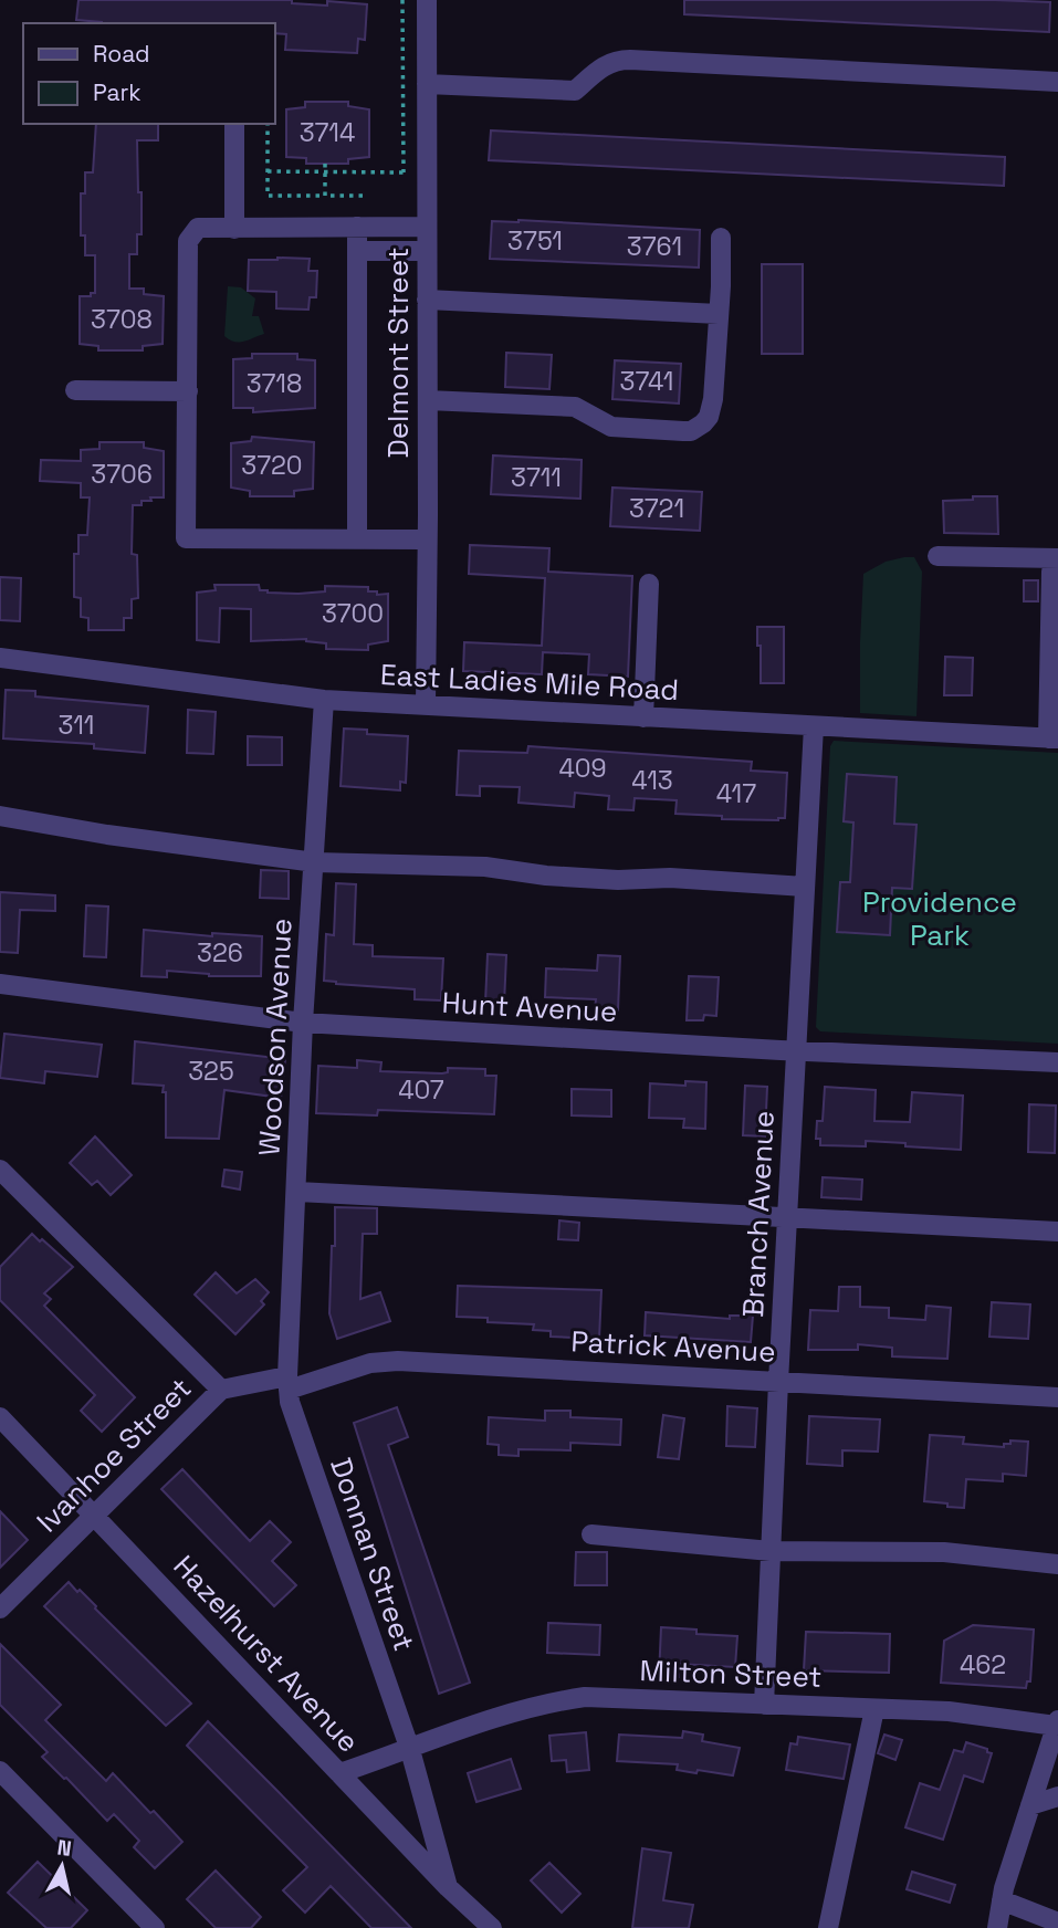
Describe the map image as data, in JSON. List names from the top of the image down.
{
  "streets": {
    "street": [
      "Delmont Street",
      "East Ladies Mile Road",
      "Hunt Avenue",
      "Woodson Avenue",
      "Branch Avenue",
      "Patrick Avenue",
      "Ivanhoe Street",
      "Donnan Street",
      "Hazelhurst Avenue",
      "Milton Street"
    ]
  },
  "crossings": [
    ["Delmont Street", "East Ladies Mile Road"],
    ["East Ladies Mile Road", "Woodson Avenue"],
    ["East Ladies Mile Road", "Branch Avenue"],
    ["Hunt Avenue", "Woodson Avenue"],
    ["Hunt Avenue", "Branch Avenue"],
    ["Woodson Avenue", "Patrick Avenue"],
    ["Woodson Avenue", "Ivanhoe Street"],
    ["Woodson Avenue", "Donnan Street"],
    ["Branch Avenue", "Patrick Avenue"],
    ["Branch Avenue", "Milton Street"],
    ["Patrick Avenue", "Ivanhoe Street"],
    ["Patrick Avenue", "Donnan Street"],
    ["Ivanhoe Street", "Donnan Street"],
    ["Ivanhoe Street", "Hazelhurst Avenue"],
    ["Donnan Street", "Milton Street"],
    ["Hazelhurst Avenue", "Milton Street"]
  ],
  "parks": ["Providence Park"],
  "house_numbers": [
    "3714",
    "3751",
    "3761",
    "3708",
    "3741",
    "3718",
    "3720",
    "3706",
    "3711",
    "3721",
    "3700",
    "311",
    "409",
    "413",
    "417",
    "326",
    "325",
    "407",
    "462"
  ],
  "legend": ["Road", "Park"],
  "north": "top"
}
